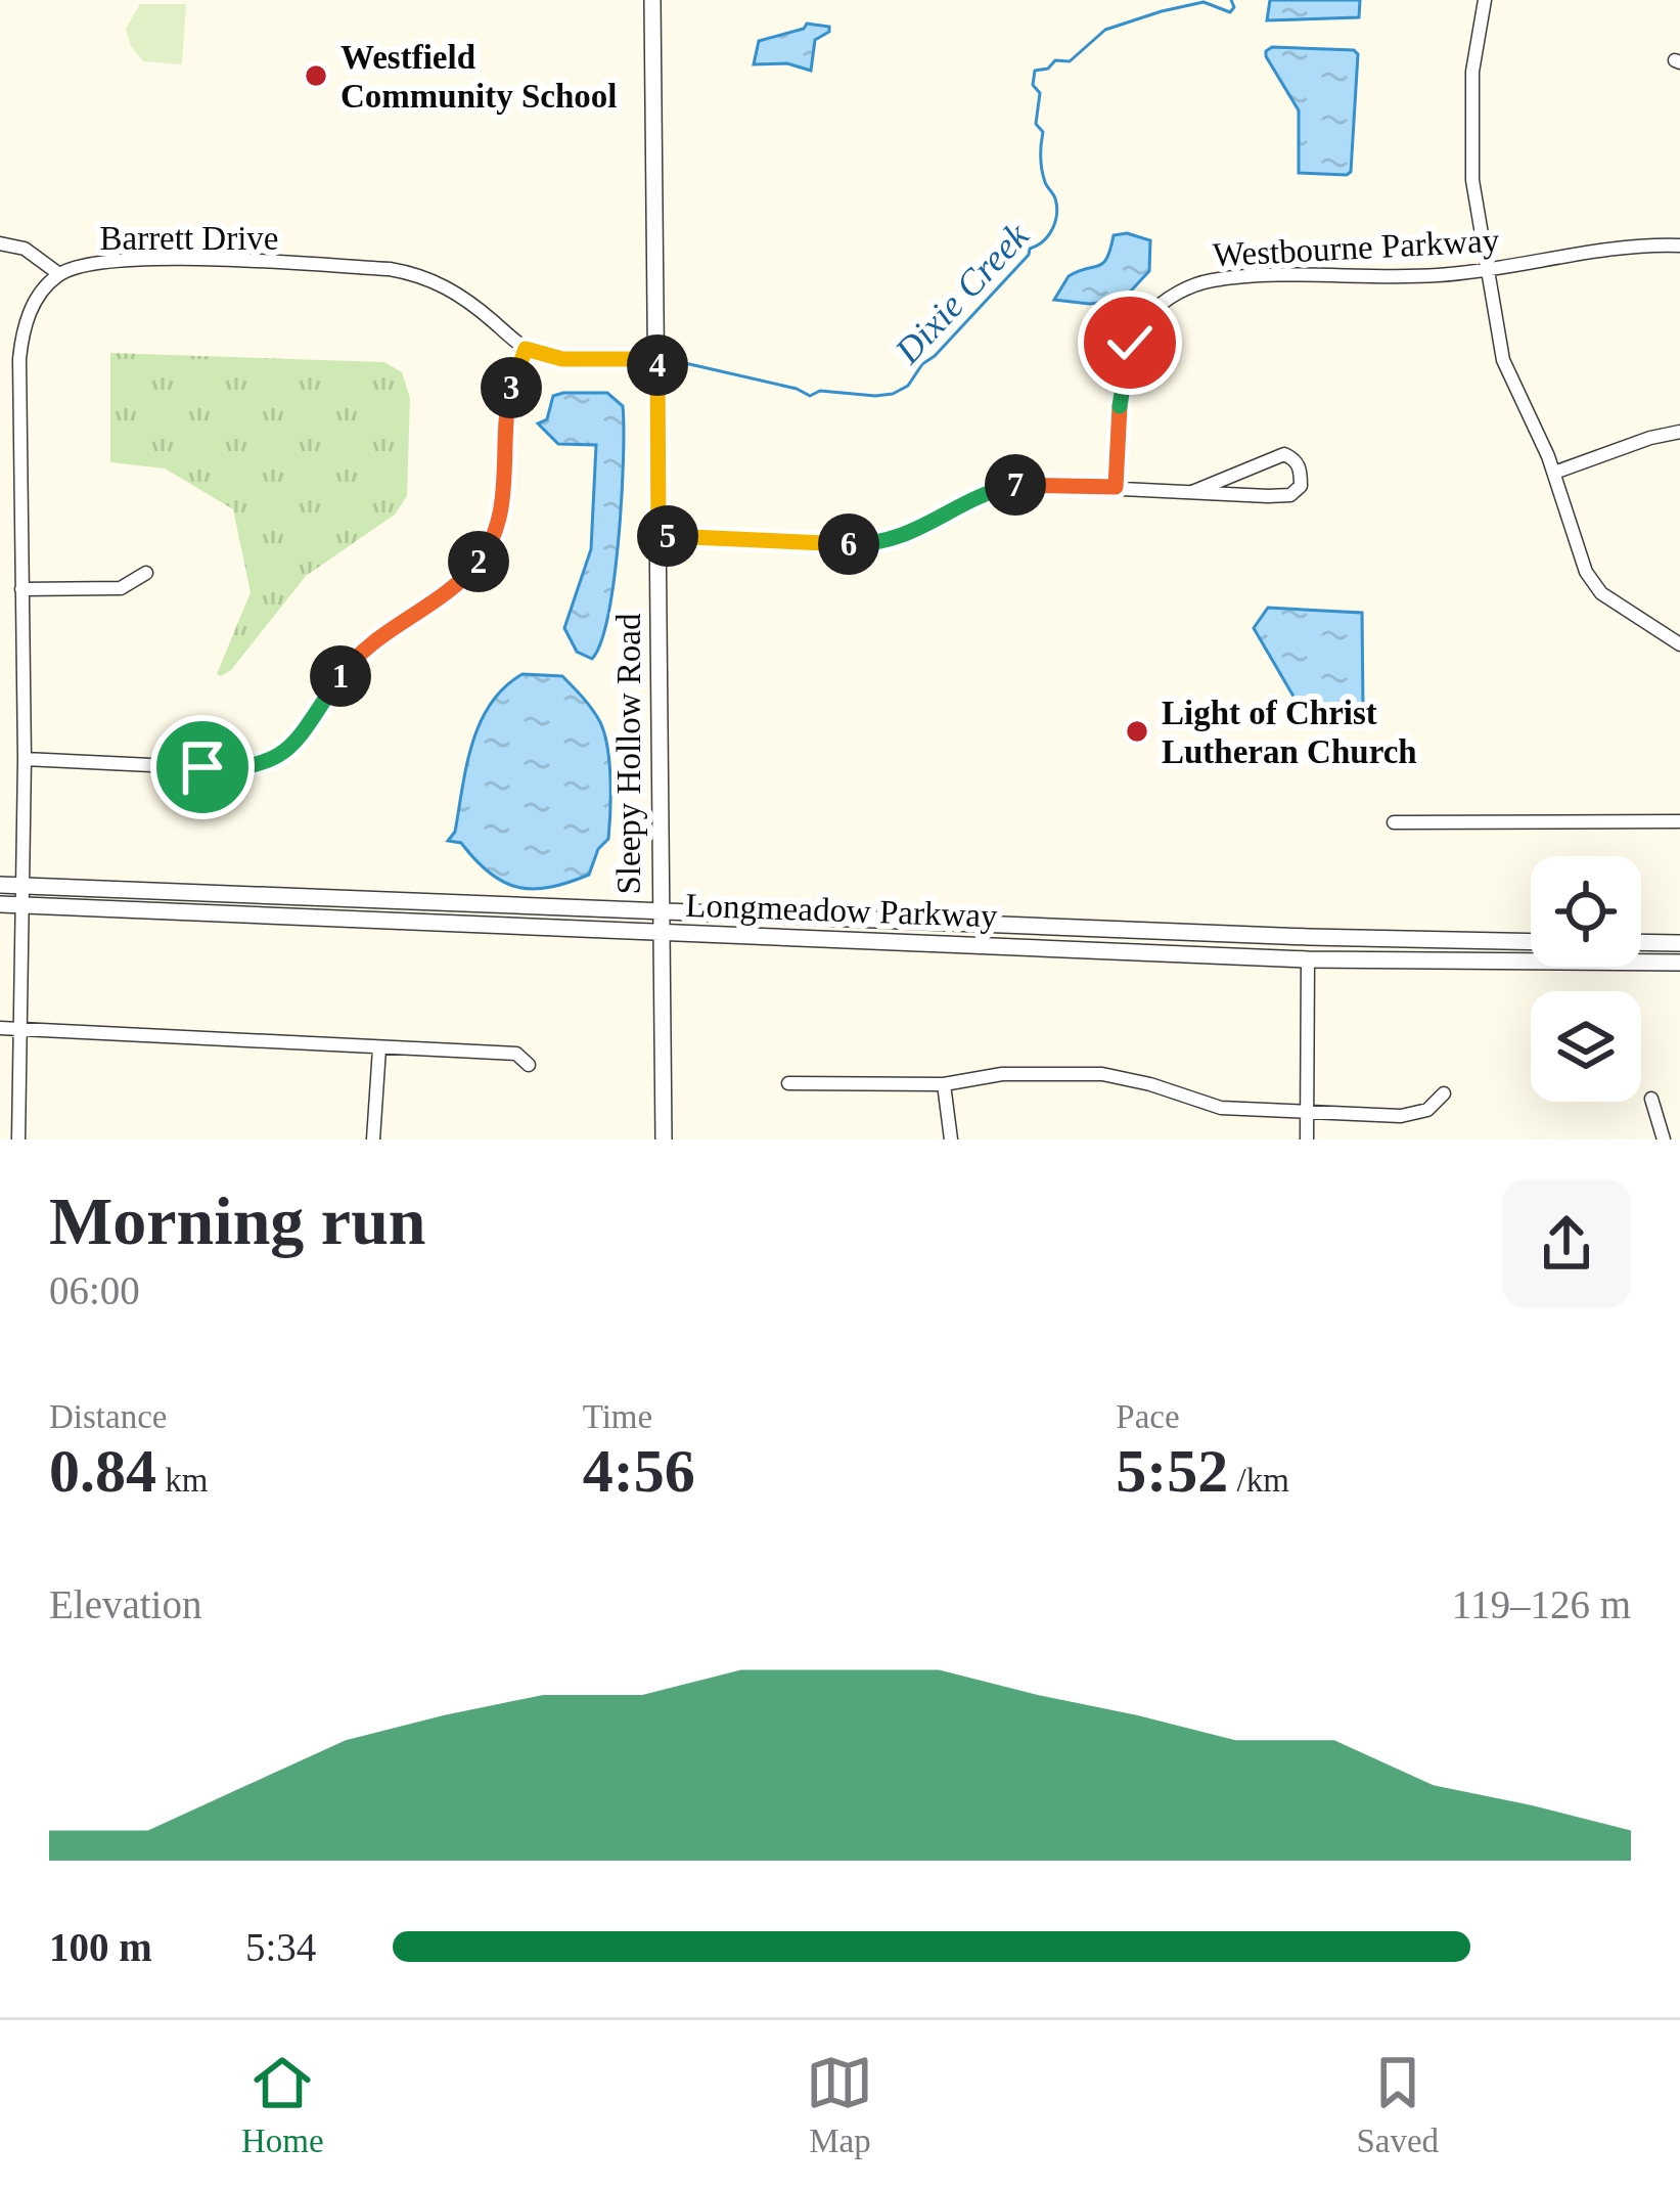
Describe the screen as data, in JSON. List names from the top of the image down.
{
  "streets": {
    "street": [
      "Barrett Drive",
      "Westbourne Parkway",
      "Sleepy Hollow Road",
      "Longmeadow Parkway"
    ]
  },
  "crossings": [
    ["Barrett Drive", "Longmeadow Parkway"],
    ["Sleepy Hollow Road", "Longmeadow Parkway"]
  ],
  "water": ["Dixie Creek"],
  "places": ["Westfield Community School", "Light of Christ Lutheran Church"],
  "page": {
    "pins": [
      "4",
      "3",
      "7",
      "5",
      "6",
      "2",
      "1"
    ],
    "heading": ["Morning run", "06:00"],
    "stats": [
      ["Distance", "0.84 km"],
      ["Time", "4:56"],
      ["Pace", "5:52 /km"]
    ],
    "chart": ["Elevation", "119–126 m"],
    "list": [
      {
        "name": "100 m",
        "note": "5:34"
      }
    ],
    "tabs": ["Home", "Map", "Saved"]
  }
}
